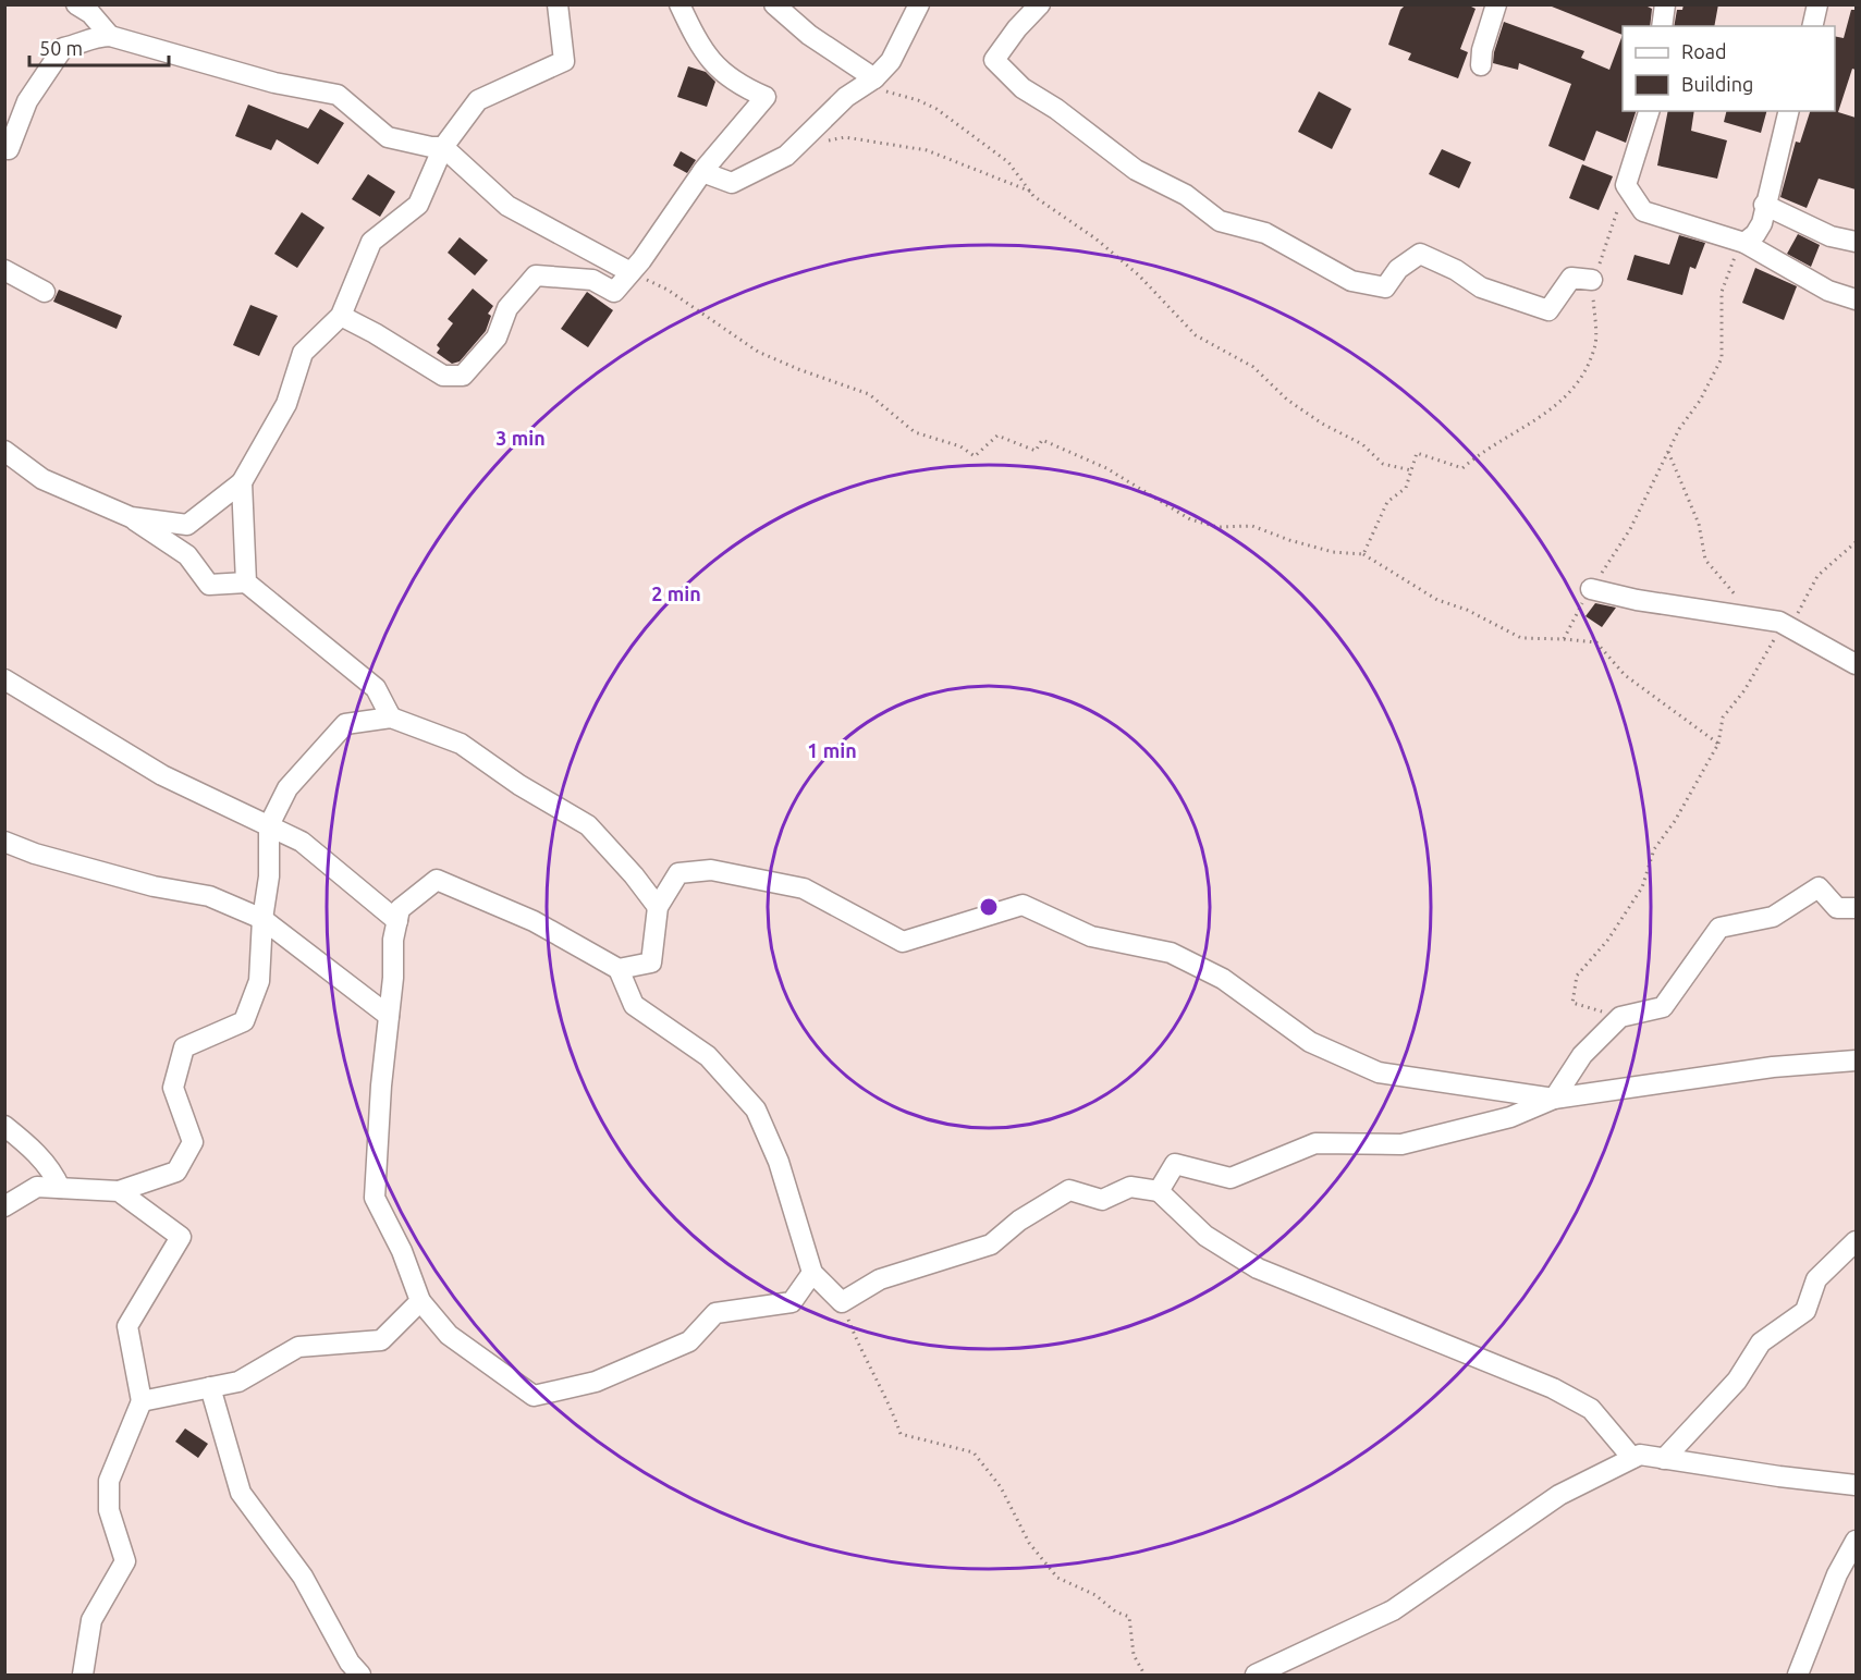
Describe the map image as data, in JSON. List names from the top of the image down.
{
  "legend": ["Road", "Building"],
  "scale_bar": "50 m",
  "rings": ["3 min", "2 min", "1 min"]
}
